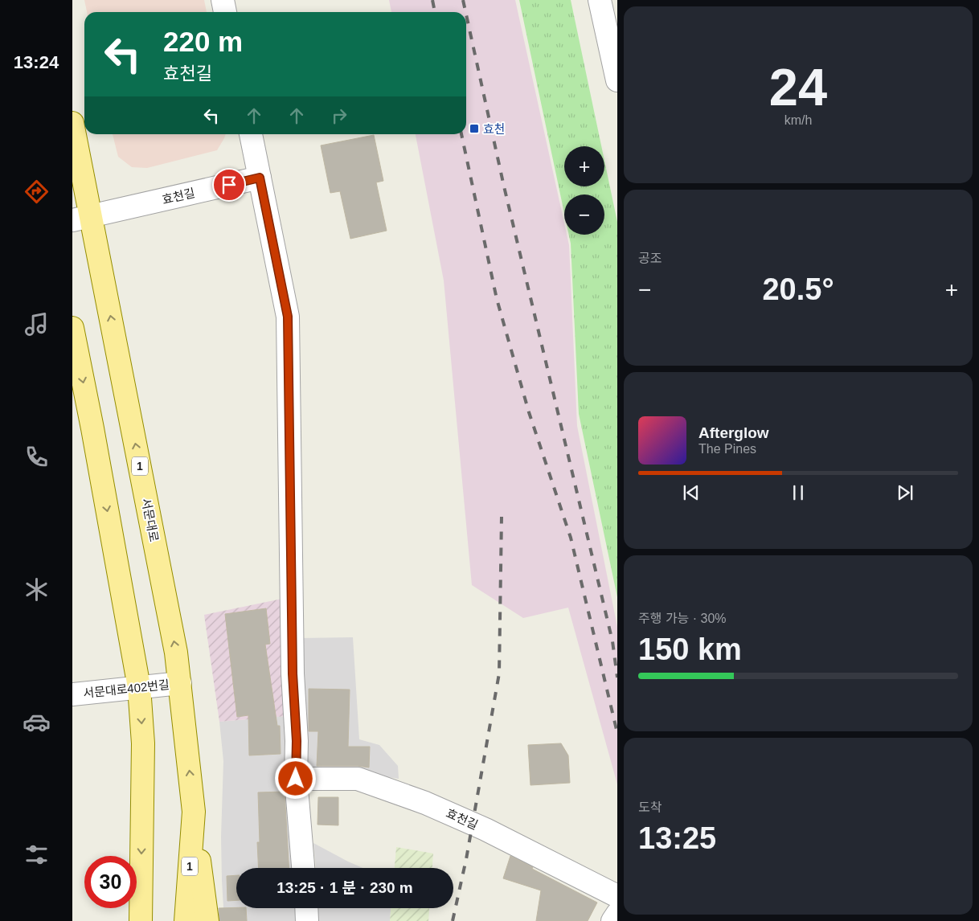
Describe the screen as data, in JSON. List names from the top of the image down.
{
  "streets": {
    "main road": ["1", "서문대로"],
    "street": ["효천길", "서문대로402번길"]
  },
  "crossings": [
    ["효천길", "서문대로"],
    ["서문대로", "서문대로402번길"]
  ],
  "places": {
    "transit": ["효천"]
  },
  "page": {
    "tabs": "13:24",
    "tile": [
      ["24", "km/h"],
      "공조",
      ["주행 가능 · 30%", "150 km"],
      ["도착", "13:25"]
    ],
    "turn": ["220 m", "효천길"],
    "map_buttons": ["+", "−"],
    "heat": ["−", "20.5°", "+"],
    "song": ["Afterglow", "The Pines"],
    "limit": "30",
    "trip": "13:25 · 1 분 · 230 m"
  }
}
